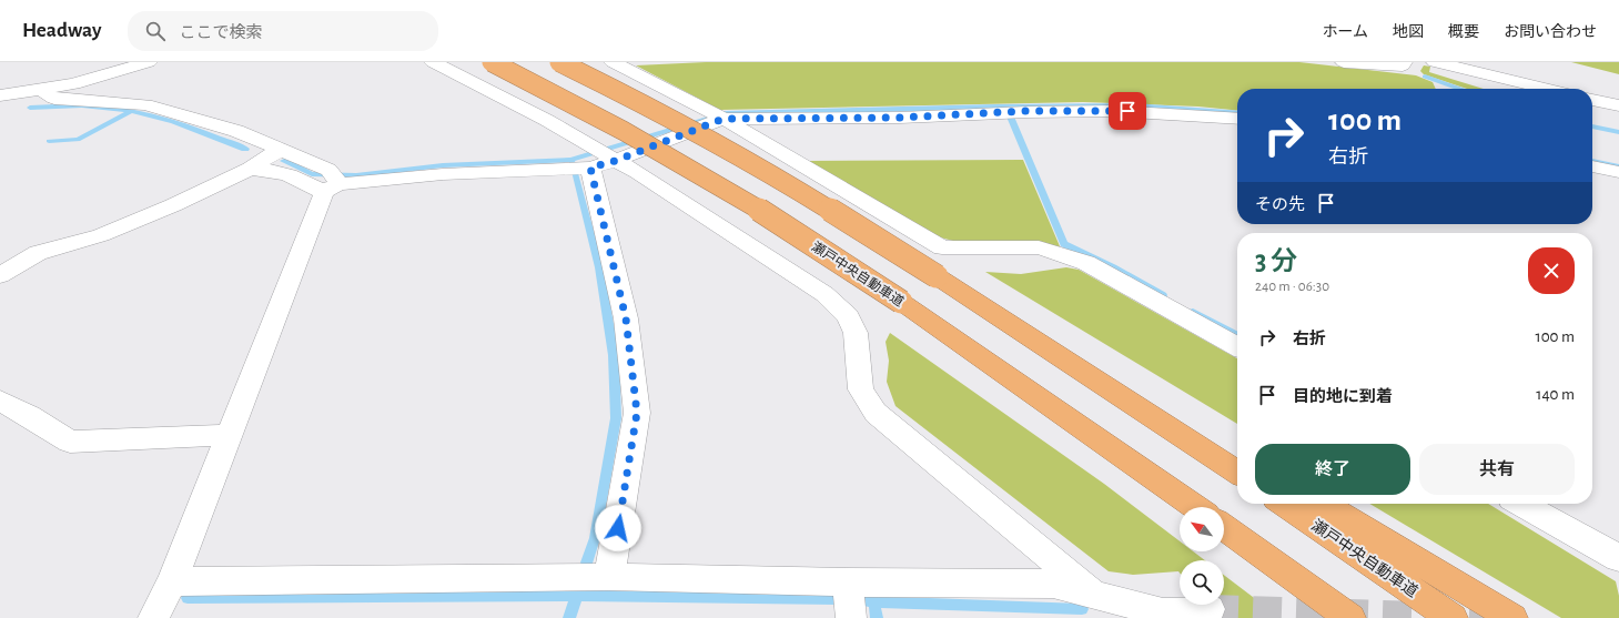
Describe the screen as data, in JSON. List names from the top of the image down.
{
  "streets": {
    "highway": ["瀬戸中央自動車道"]
  },
  "north": "top left",
  "page": {
    "header": "Headway",
    "search": "ここで検索",
    "nav": [
      "ホーム",
      "地図",
      "概要",
      "お問い合わせ"
    ],
    "turn": ["100 m", "右折"],
    "then": "その先",
    "heading": ["3 分", "240 m · 06:30"],
    "list": [
      {
        "name": "右折",
        "value": "100 m"
      },
      {
        "name": "目的地に到着",
        "value": "140 m"
      }
    ],
    "buttons": ["終了", "共有"]
  }
}
